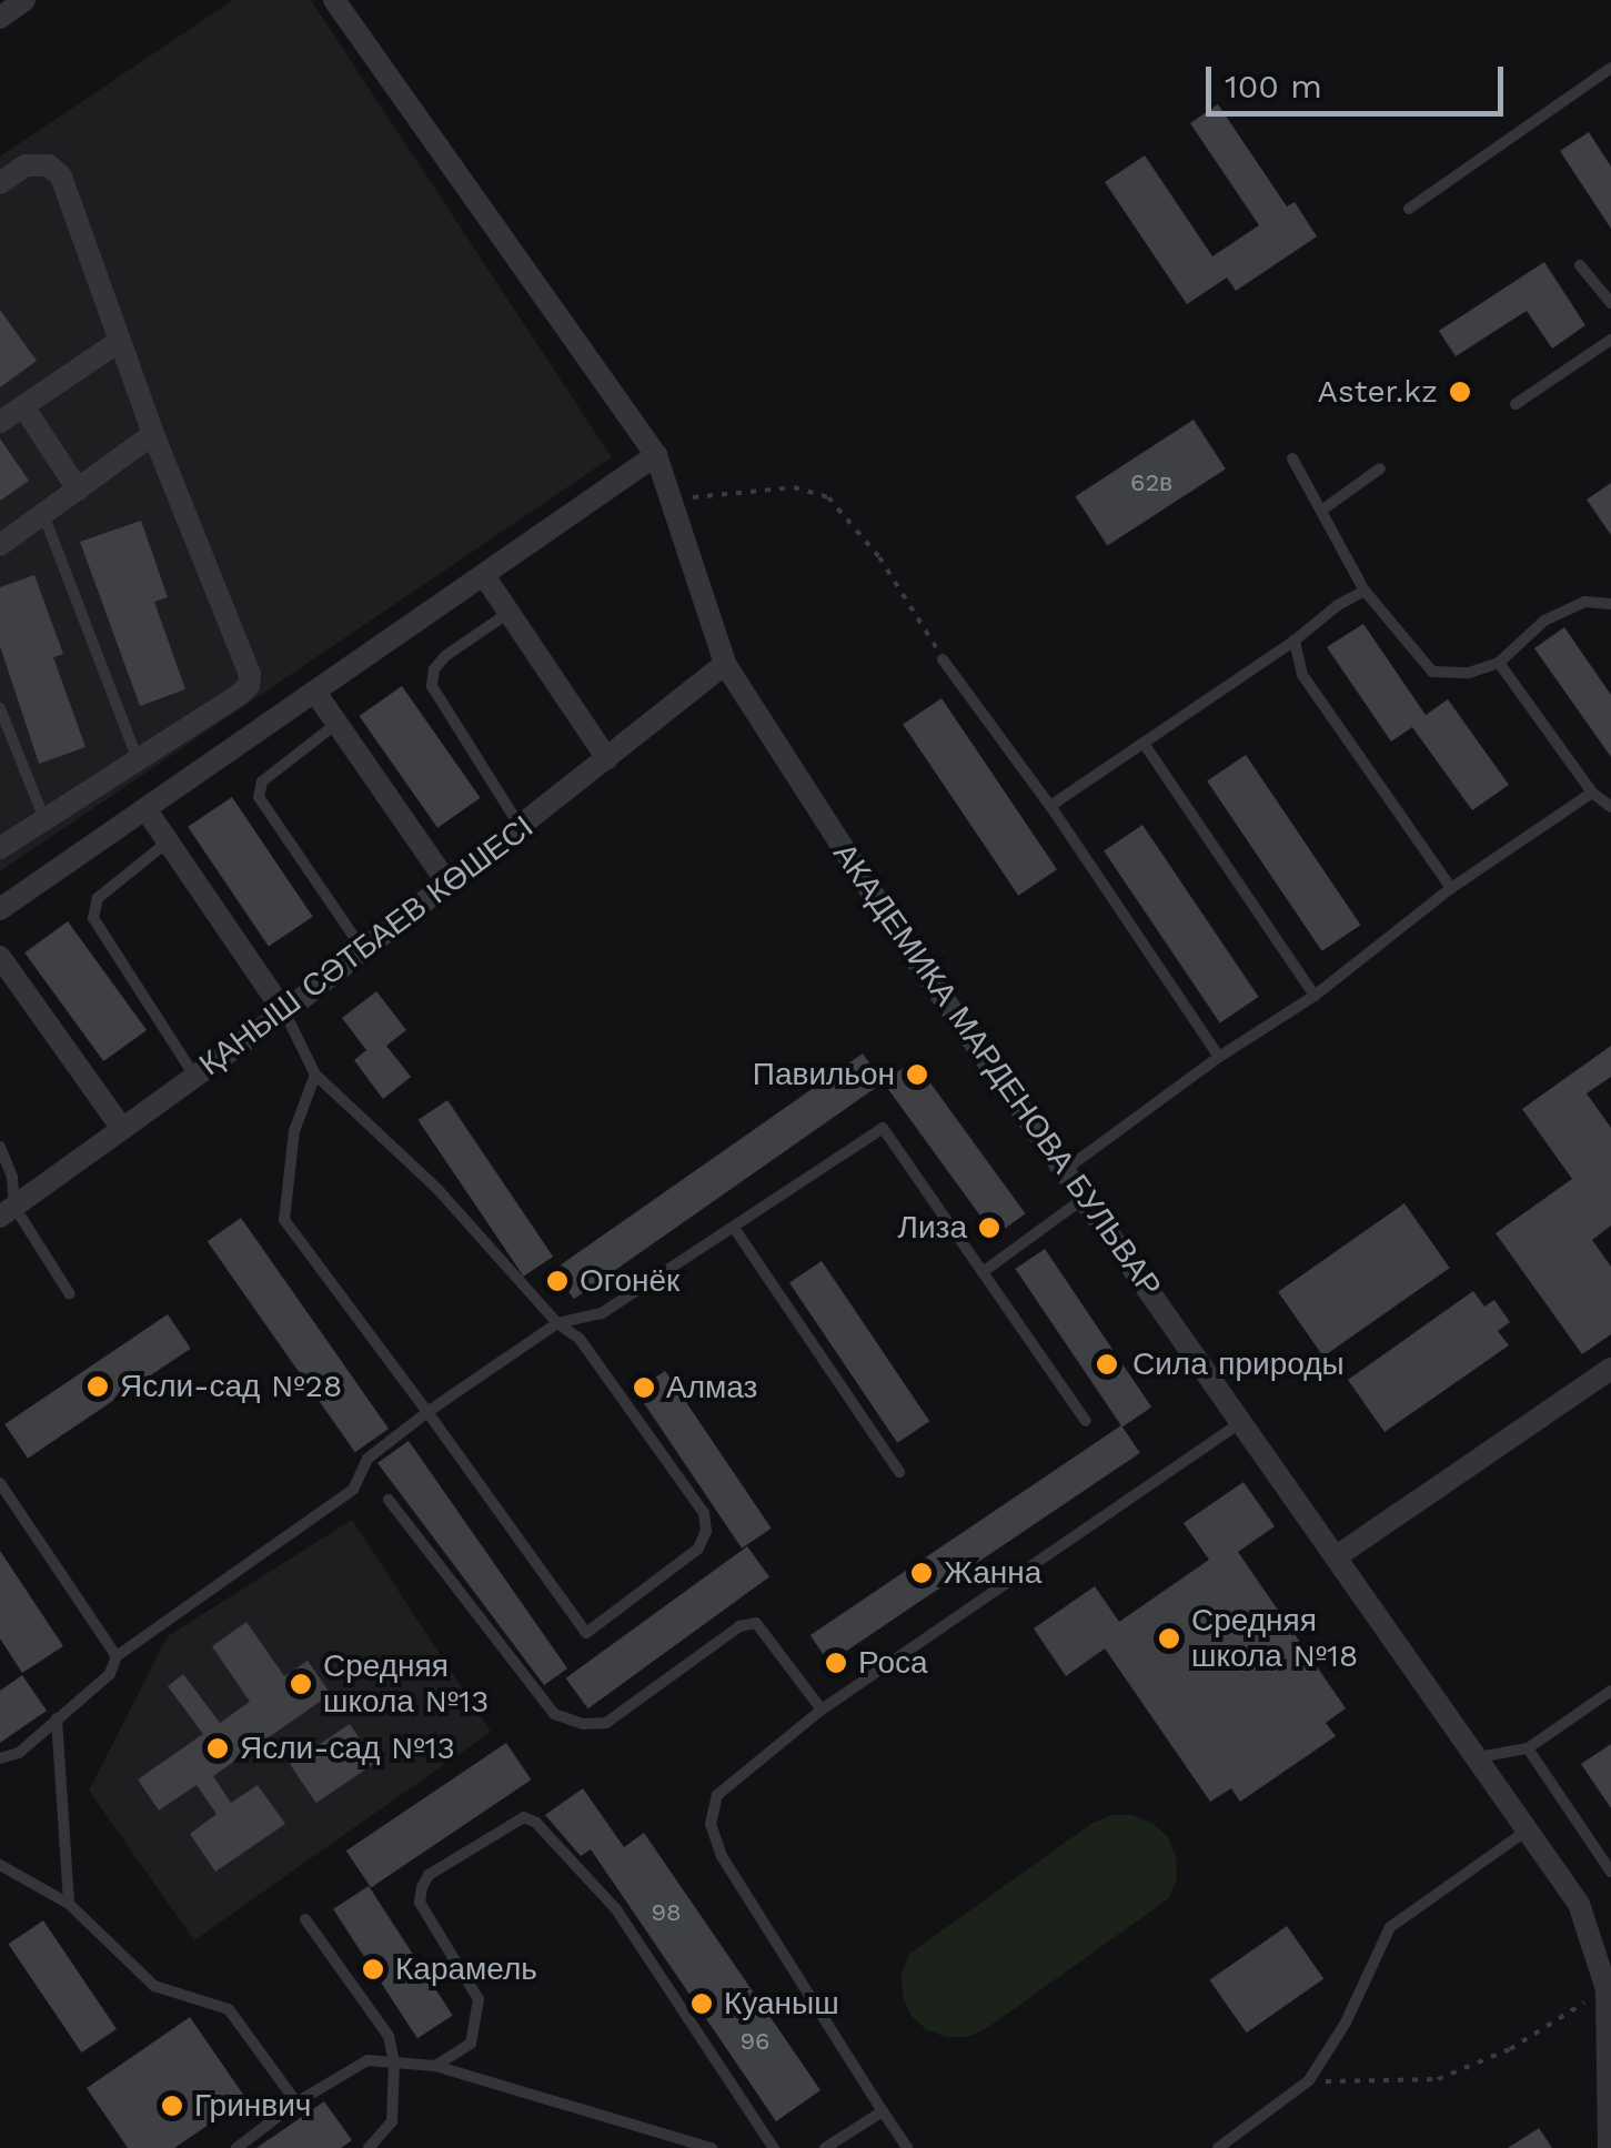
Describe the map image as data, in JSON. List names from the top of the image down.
{
  "streets": {
    "street": ["ҚАНЫШ СӘТБАЕВ КӨШЕСІ", "АКАДЕМИКА МАРДЕНОВА БУЛЬВАР"]
  },
  "crossings": [
    ["ҚАНЫШ СӘТБАЕВ КӨШЕСІ", "АКАДЕМИКА МАРДЕНОВА БУЛЬВАР"]
  ],
  "places": [
    "Aster.kz",
    "Павильон",
    "Лиза",
    "Огонёк",
    "Сила природы",
    "Ясли-сад №28",
    "Алмаз",
    "Жанна",
    "Средняя школа №18",
    "Роса",
    "Средняя школа №13",
    "Ясли-сад №13",
    "Карамель",
    "Куаныш",
    "Гринвич"
  ],
  "house_numbers": ["62в", "98", "96"],
  "scale_bar": "100 m"
}
